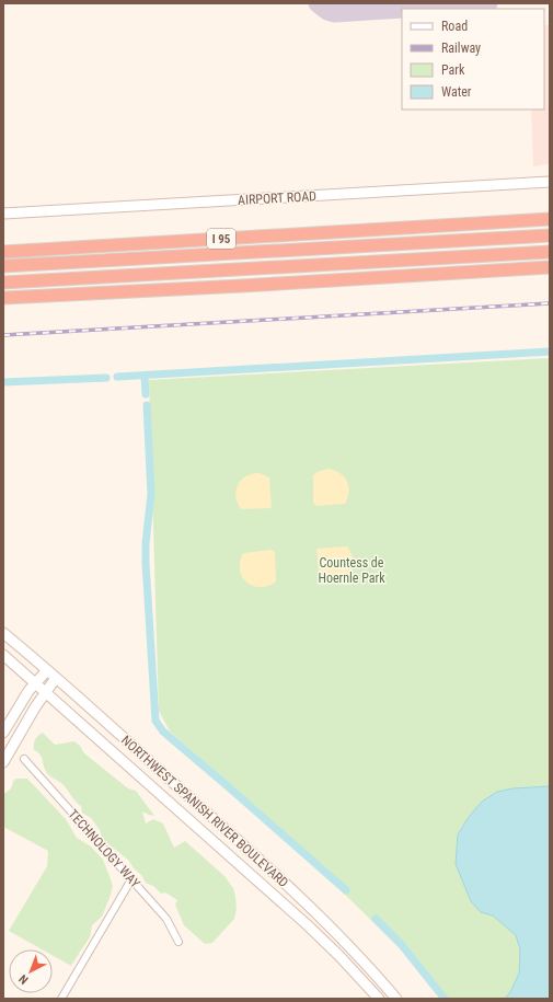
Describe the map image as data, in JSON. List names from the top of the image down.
{
  "streets": {
    "highway": ["I 95"],
    "main road": ["AIRPORT ROAD", "NORTHWEST SPANISH RIVER BOULEVARD"],
    "street": ["TECHNOLOGY WAY"]
  },
  "parks": ["Countess de Hoernle Park"],
  "legend": [
    "Road",
    "Railway",
    "Park",
    "Water"
  ],
  "north": "bottom left"
}
